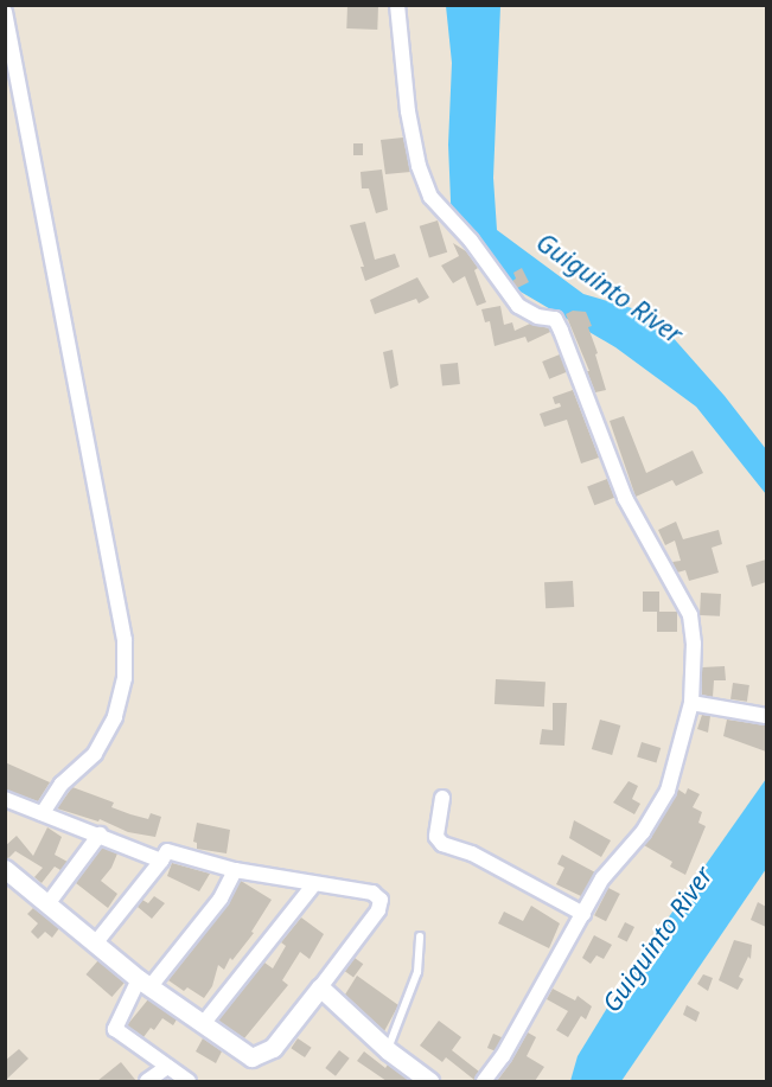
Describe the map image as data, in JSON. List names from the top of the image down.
{
  "water": ["Guiguinto River"]
}
